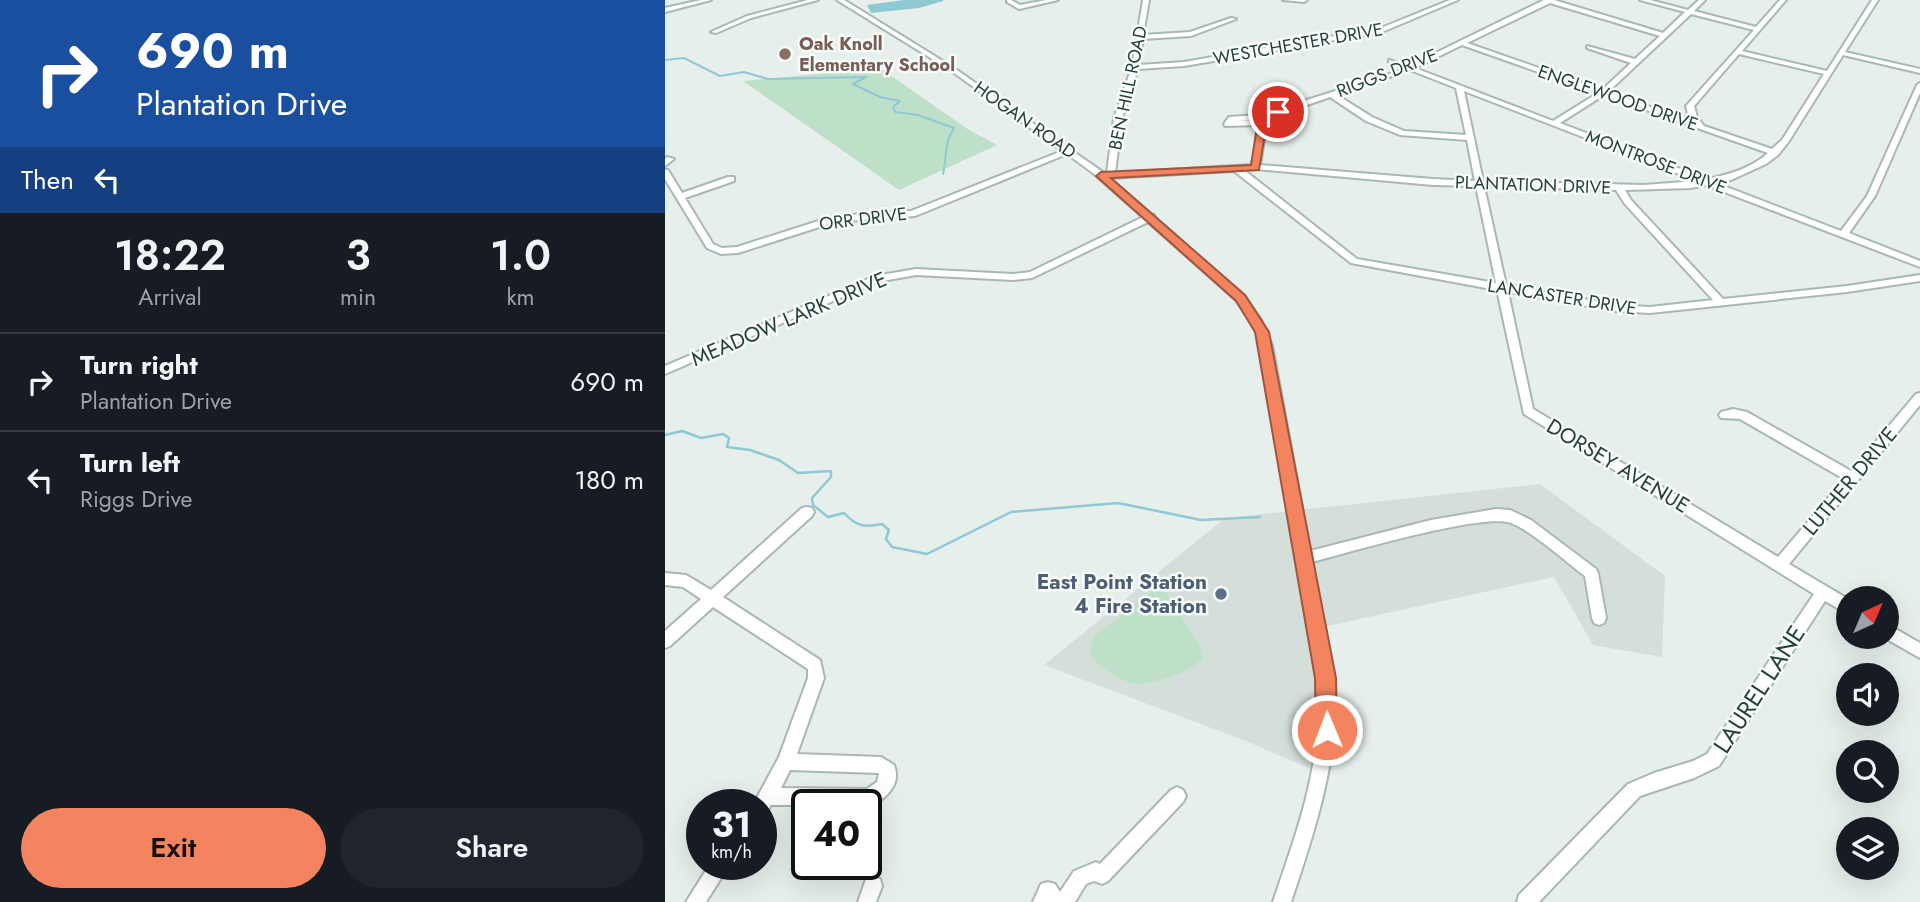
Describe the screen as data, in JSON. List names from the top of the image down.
{
  "streets": {
    "street": [
      "WESTCHESTER DRIVE",
      "RIGGS DRIVE",
      "BEN HILL ROAD",
      "ENGLEWOOD DRIVE",
      "HOGAN ROAD",
      "MONTROSE DRIVE",
      "PLANTATION DRIVE",
      "ORR DRIVE",
      "LANCASTER DRIVE",
      "MEADOW LARK DRIVE",
      "DORSEY AVENUE",
      "LUTHER DRIVE",
      "LAUREL LANE"
    ]
  },
  "crossings": [
    ["WESTCHESTER DRIVE", "BEN HILL ROAD"],
    ["RIGGS DRIVE", "ENGLEWOOD DRIVE"],
    ["RIGGS DRIVE", "MONTROSE DRIVE"],
    ["RIGGS DRIVE", "PLANTATION DRIVE"],
    ["BEN HILL ROAD", "HOGAN ROAD"],
    ["BEN HILL ROAD", "PLANTATION DRIVE"],
    ["BEN HILL ROAD", "MEADOW LARK DRIVE"],
    ["ENGLEWOOD DRIVE", "PLANTATION DRIVE"],
    ["HOGAN ROAD", "PLANTATION DRIVE"],
    ["HOGAN ROAD", "ORR DRIVE"],
    ["MONTROSE DRIVE", "PLANTATION DRIVE"],
    ["MONTROSE DRIVE", "DORSEY AVENUE"],
    ["PLANTATION DRIVE", "LANCASTER DRIVE"],
    ["PLANTATION DRIVE", "DORSEY AVENUE"],
    ["LANCASTER DRIVE", "DORSEY AVENUE"],
    ["DORSEY AVENUE", "LUTHER DRIVE"],
    ["DORSEY AVENUE", "LAUREL LANE"]
  ],
  "places": ["Oak Knoll Elementary School", "East Point Station 4 Fire Station"],
  "north": "top right",
  "page": {
    "turn": ["690 m", "Plantation Drive"],
    "then": "Then",
    "eta": [
      "18:22",
      "Arrival",
      "3",
      "min",
      "1.0",
      "km"
    ],
    "list": [
      {
        "name": "Turn right",
        "note": "Plantation Drive",
        "value": "690 m"
      },
      {
        "name": "Turn left",
        "note": "Riggs Drive",
        "value": "180 m"
      }
    ],
    "speed": "31 km/h",
    "limit": "40",
    "buttons": ["Exit", "Share"]
  }
}
